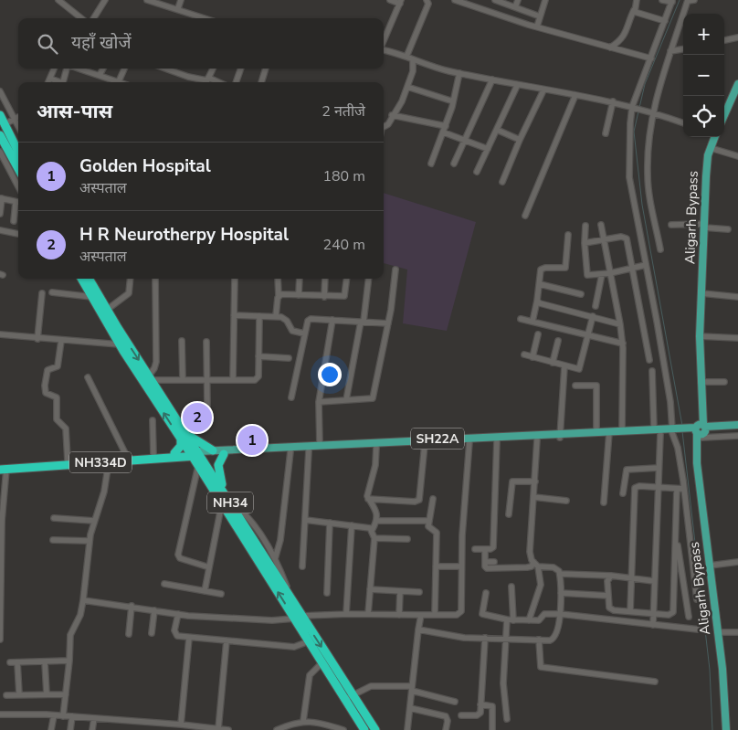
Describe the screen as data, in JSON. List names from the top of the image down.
{
  "streets": {
    "highway": ["NH334D", "NH34"],
    "main road": ["Aligarh Bypass", "SH22A"]
  },
  "crossings": [
    ["Aligarh Bypass", "SH22A"],
    ["SH22A", "NH334D"],
    ["SH22A", "NH34"],
    ["NH334D", "NH34"]
  ],
  "page": {
    "map_buttons": ["+", "−"],
    "search": "यहाँ खोजें",
    "heading": ["आस-पास", "2 नतीजे"],
    "list": [
      {
        "mark": "1",
        "name": "Golden Hospital",
        "note": "अस्पताल",
        "value": "180 m"
      },
      {
        "mark": "2",
        "name": "H R Neurotherpy Hospital",
        "note": "अस्पताल",
        "value": "240 m"
      }
    ],
    "pins": ["2", "1"]
  }
}
